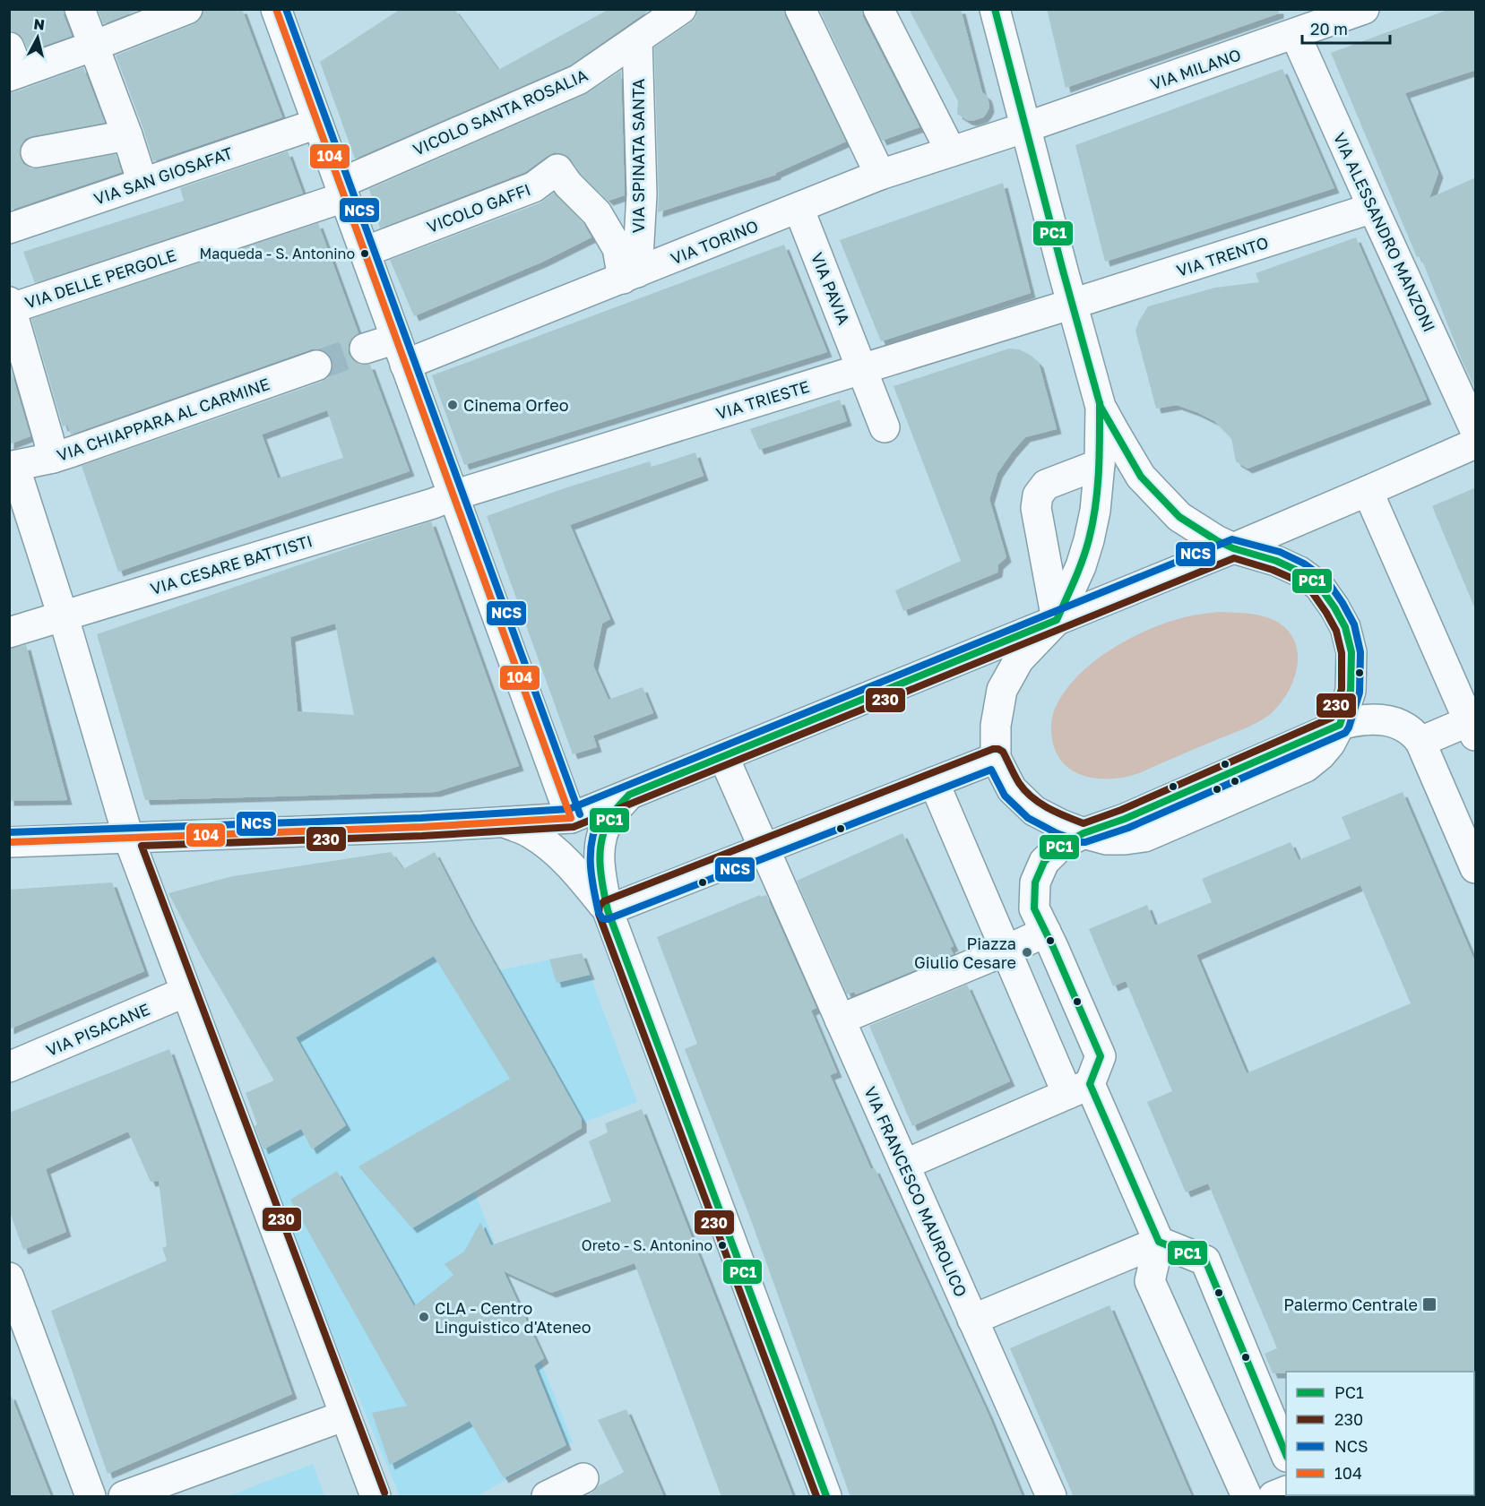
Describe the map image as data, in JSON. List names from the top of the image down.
{
  "streets": {
    "street": [
      "VIA MILANO",
      "VICOLO SANTA ROSALIA",
      "VIA SPINATA SANTA",
      "VIA SAN GIOSAFAT",
      "VICOLO GAFFI",
      "VIA ALESSANDRO MANZONI",
      "VIA TORINO",
      "VIA TRENTO",
      "VIA DELLE PERGOLE",
      "VIA PAVIA",
      "VIA TRIESTE",
      "VIA CHIAPPARA AL CARMINE",
      "VIA CESARE BATTISTI",
      "VIA PISACANE",
      "VIA FRANCESCO MAUROLICO"
    ]
  },
  "crossings": [
    ["VIA MILANO", "VIA ALESSANDRO MANZONI"],
    ["VIA MILANO", "VIA TORINO"],
    ["VICOLO SANTA ROSALIA", "VIA SPINATA SANTA"],
    ["VICOLO SANTA ROSALIA", "VIA DELLE PERGOLE"],
    ["VIA SPINATA SANTA", "VICOLO GAFFI"],
    ["VIA SPINATA SANTA", "VIA TORINO"],
    ["VICOLO GAFFI", "VIA TORINO"],
    ["VIA ALESSANDRO MANZONI", "VIA TRENTO"],
    ["VIA TORINO", "VIA PAVIA"],
    ["VIA TRENTO", "VIA TRIESTE"],
    ["VIA PAVIA", "VIA TRIESTE"],
    ["VIA TRIESTE", "VIA CESARE BATTISTI"]
  ],
  "places": {
    "other": [
      "Maqueda - S. Antonino",
      "Cinema Orfeo",
      "Piazza Giulio Cesare",
      "Oreto - S. Antonino",
      "CLA - Centro Linguistico d'Ateneo"
    ],
    "transit": ["Palermo Centrale"]
  },
  "lines": [
    "transit line PC1",
    "transit line NCS",
    "transit line 104",
    "transit line 230"
  ],
  "legend": [
    "PC1",
    "230",
    "NCS",
    "104"
  ],
  "scale_bar": "20 m",
  "north": "top"
}
